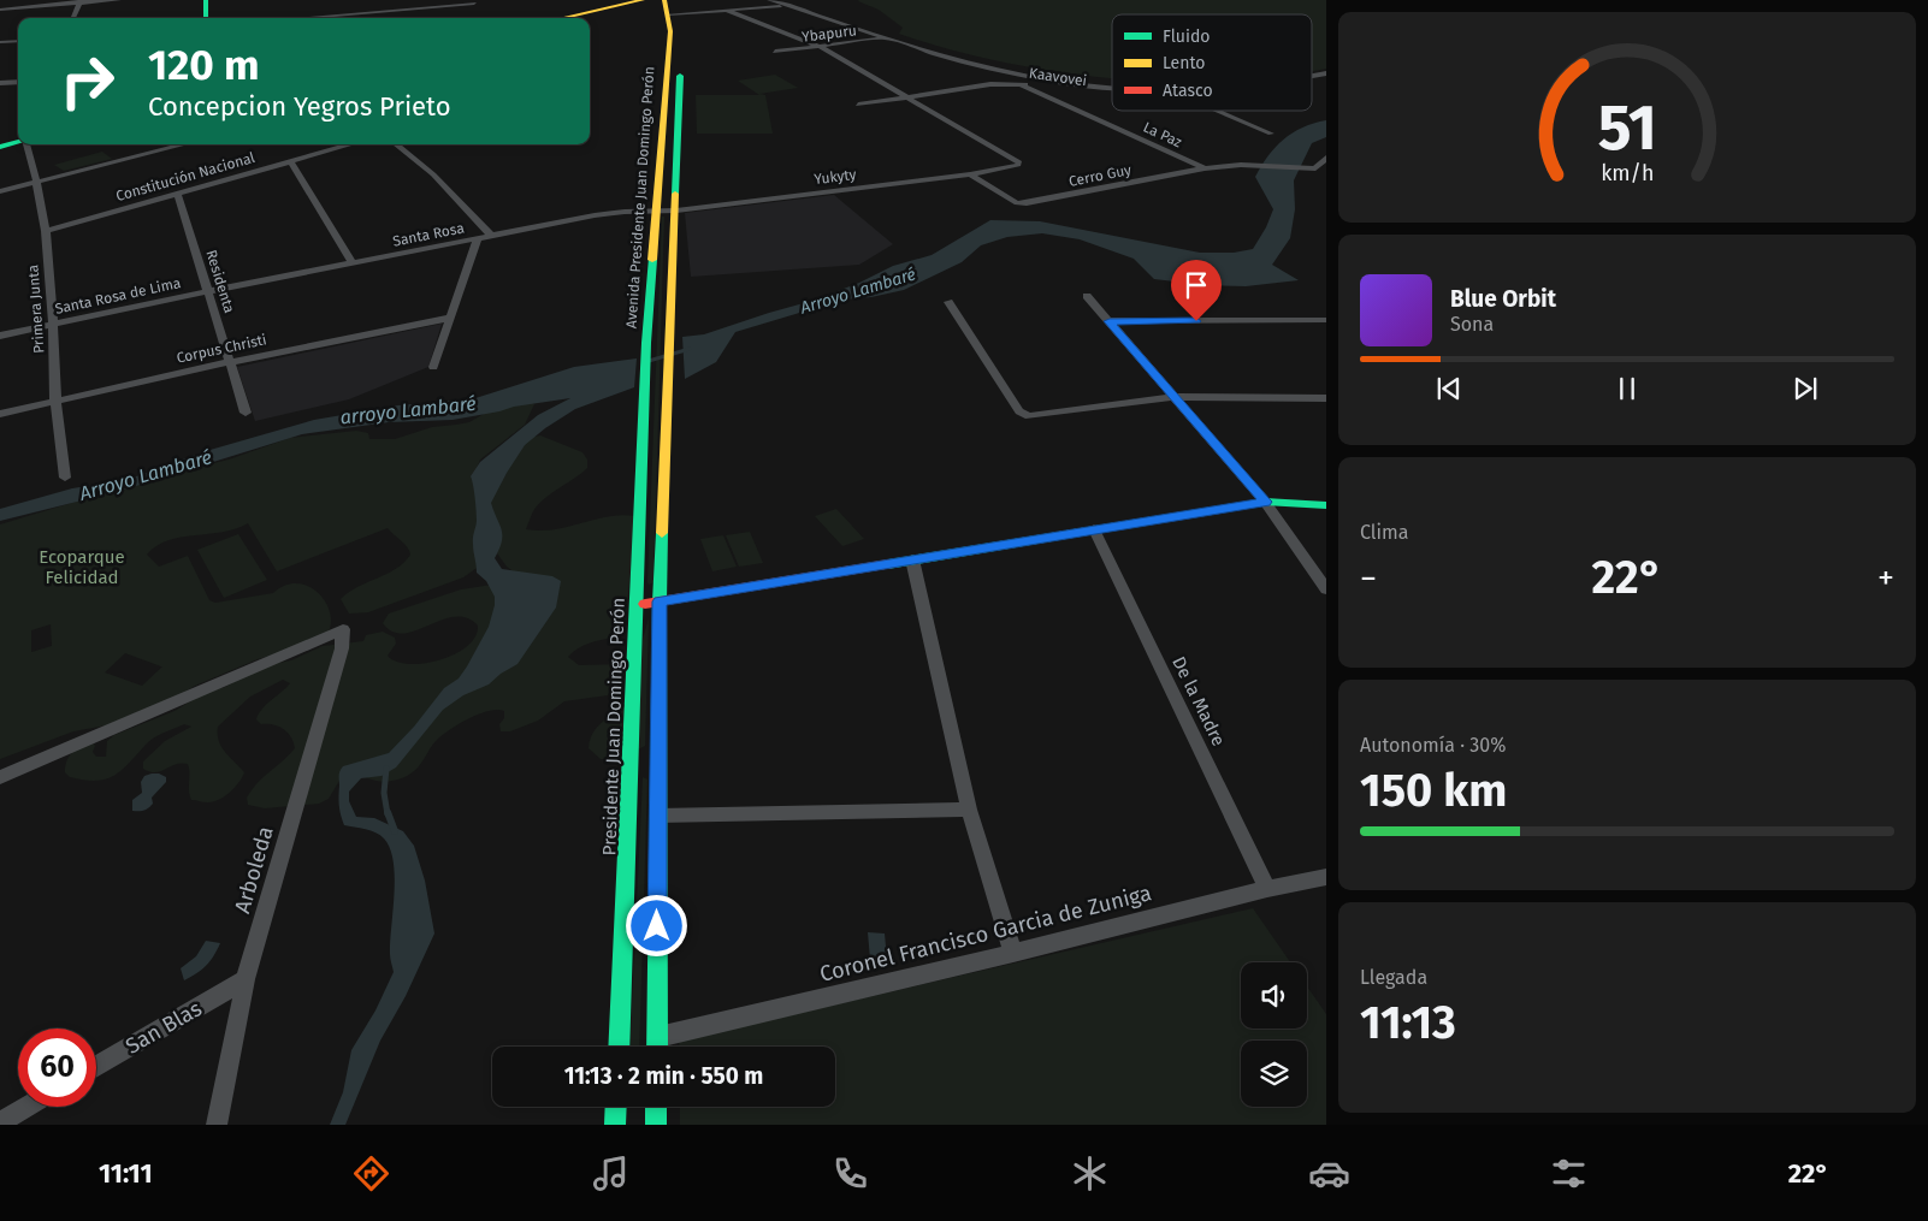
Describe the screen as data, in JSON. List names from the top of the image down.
{
  "streets": {
    "main road": ["Avenida Presidente Juan Domingo Perón", "Presidente Juan Domingo Perón"],
    "street": [
      "Ybapuru",
      "Kaavovei",
      "La Paz",
      "Cerro Guy",
      "Constitución Nacional",
      "Yukyty",
      "Santa Rosa",
      "Residenta",
      "Santa Rosa de Lima",
      "Primera Junta",
      "Corpus Christi",
      "De la Madre",
      "Arboleda",
      "Coronel Francisco Garcia de Zuniga",
      "San Blas"
    ]
  },
  "crossings": [
    ["Kaavovei", "La Paz"],
    ["Kaavovei", "Yukyty"],
    ["La Paz", "Cerro Guy"],
    ["Cerro Guy", "Yukyty"],
    ["Constitución Nacional", "Residenta"],
    ["Constitución Nacional", "Primera Junta"],
    ["Yukyty", "Avenida Presidente Juan Domingo Perón"],
    ["Yukyty", "Santa Rosa"],
    ["Avenida Presidente Juan Domingo Perón", "Santa Rosa"],
    ["Avenida Presidente Juan Domingo Perón", "Presidente Juan Domingo Perón"],
    ["Santa Rosa", "Residenta"],
    ["Santa Rosa", "Santa Rosa de Lima"],
    ["Residenta", "Santa Rosa de Lima"],
    ["Residenta", "Corpus Christi"],
    ["Santa Rosa de Lima", "Primera Junta"],
    ["Primera Junta", "Corpus Christi"],
    ["De la Madre", "Coronel Francisco Garcia de Zuniga"],
    ["Arboleda", "San Blas"]
  ],
  "water": ["Arroyo Lambaré", "arroyo Lambaré"],
  "parks": ["Ecoparque Felicidad"],
  "legend": ["Fluido", "Lento", "Atasco"],
  "page": {
    "turn": ["120 m", "Concepcion Yegros Prieto"],
    "song": ["Blue Orbit", "Sona"],
    "tile": [
      "Clima",
      ["Autonomía · 30%", "150 km"],
      ["Llegada", "11:13"]
    ],
    "heat": ["−", "22°", "+"],
    "limit": "60",
    "trip": "11:13 · 2 min · 550 m",
    "tabs": ["11:11", "22°"],
    "gauge": ["51", "km/h"]
  }
}
